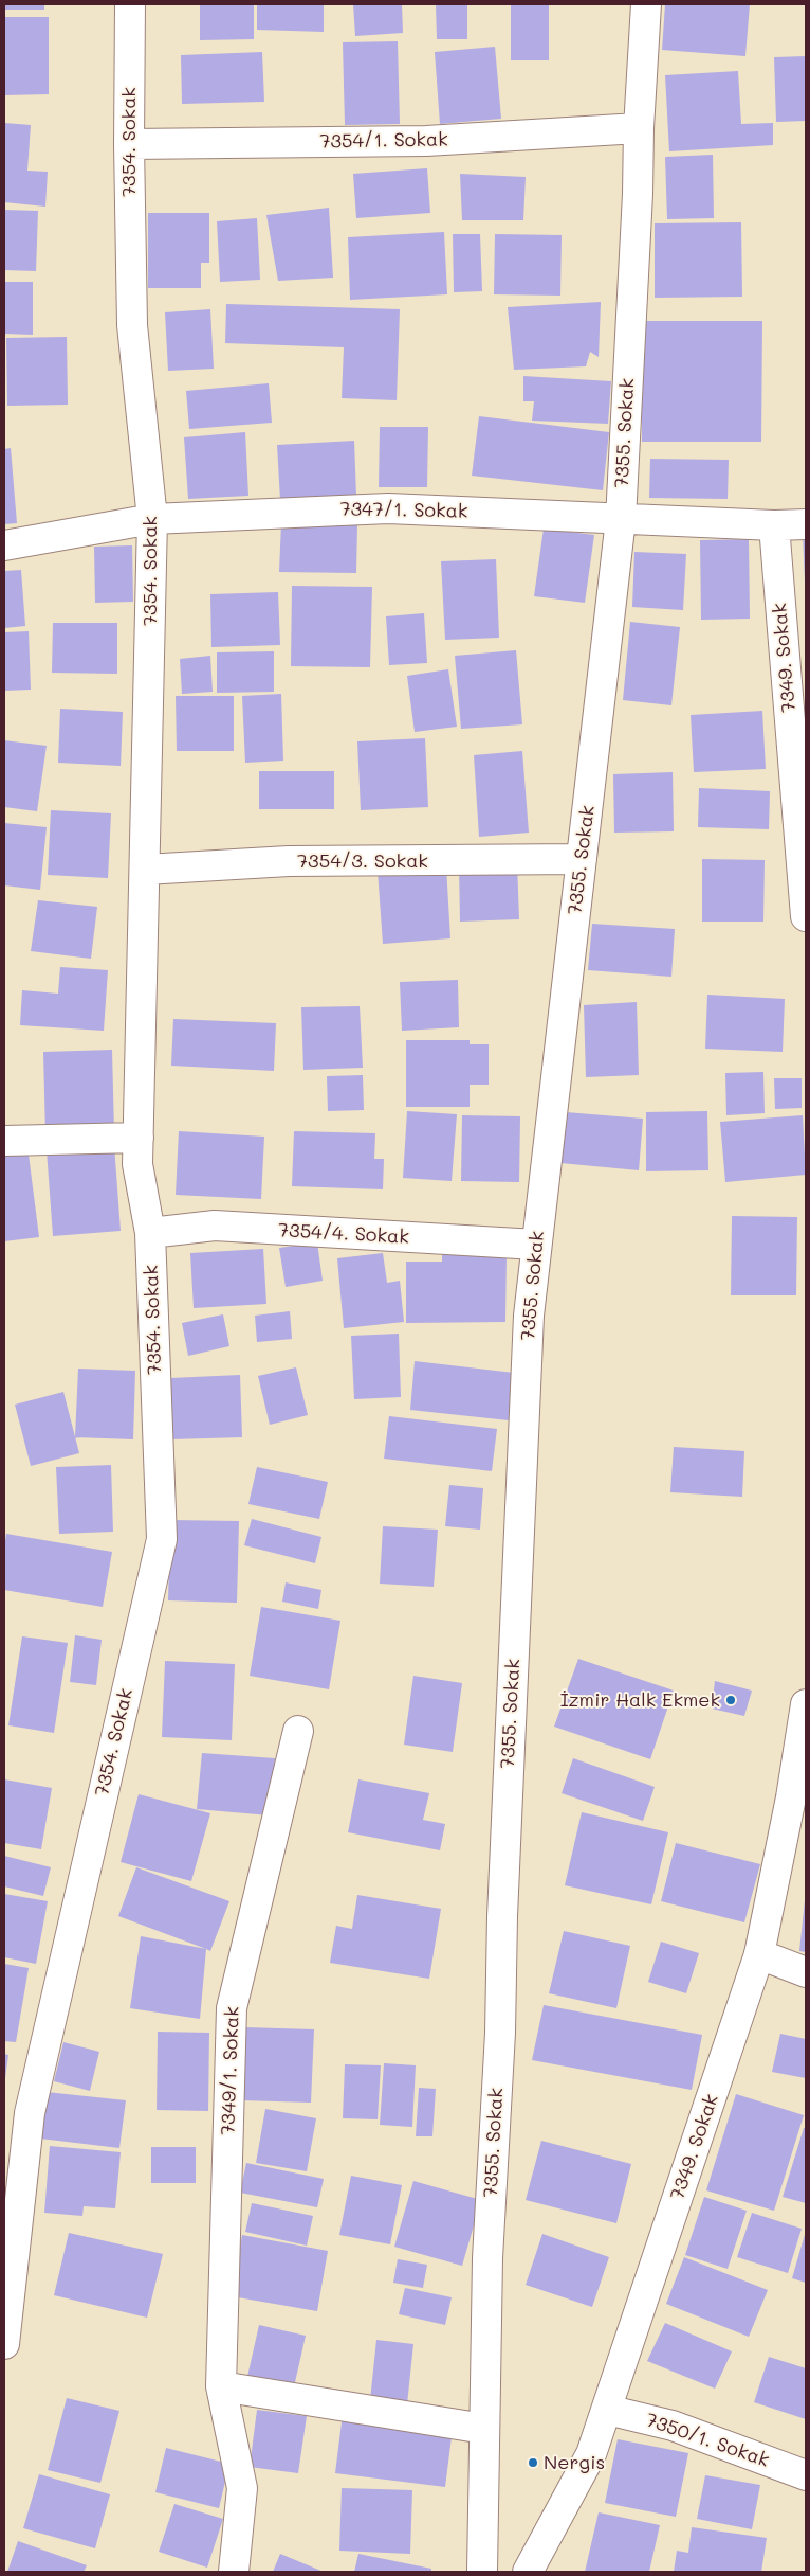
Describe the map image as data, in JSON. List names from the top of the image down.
{
  "streets": {
    "street": [
      "7354/1. Sokak",
      "7354. Sokak",
      "7355. Sokak",
      "7347/1. Sokak",
      "7349. Sokak",
      "7354/3. Sokak",
      "7354/4. Sokak",
      "7349/1. Sokak",
      "7350/1. Sokak"
    ]
  },
  "crossings": [
    ["7354/1. Sokak", "7354. Sokak"],
    ["7354/1. Sokak", "7355. Sokak"],
    ["7354. Sokak", "7347/1. Sokak"],
    ["7354. Sokak", "7354/3. Sokak"],
    ["7354. Sokak", "7354/4. Sokak"],
    ["7355. Sokak", "7347/1. Sokak"],
    ["7355. Sokak", "7354/3. Sokak"],
    ["7355. Sokak", "7354/4. Sokak"],
    ["7347/1. Sokak", "7349. Sokak"],
    ["7349. Sokak", "7350/1. Sokak"]
  ],
  "places": ["İzmir Halk Ekmek", "Nergis"]
}
